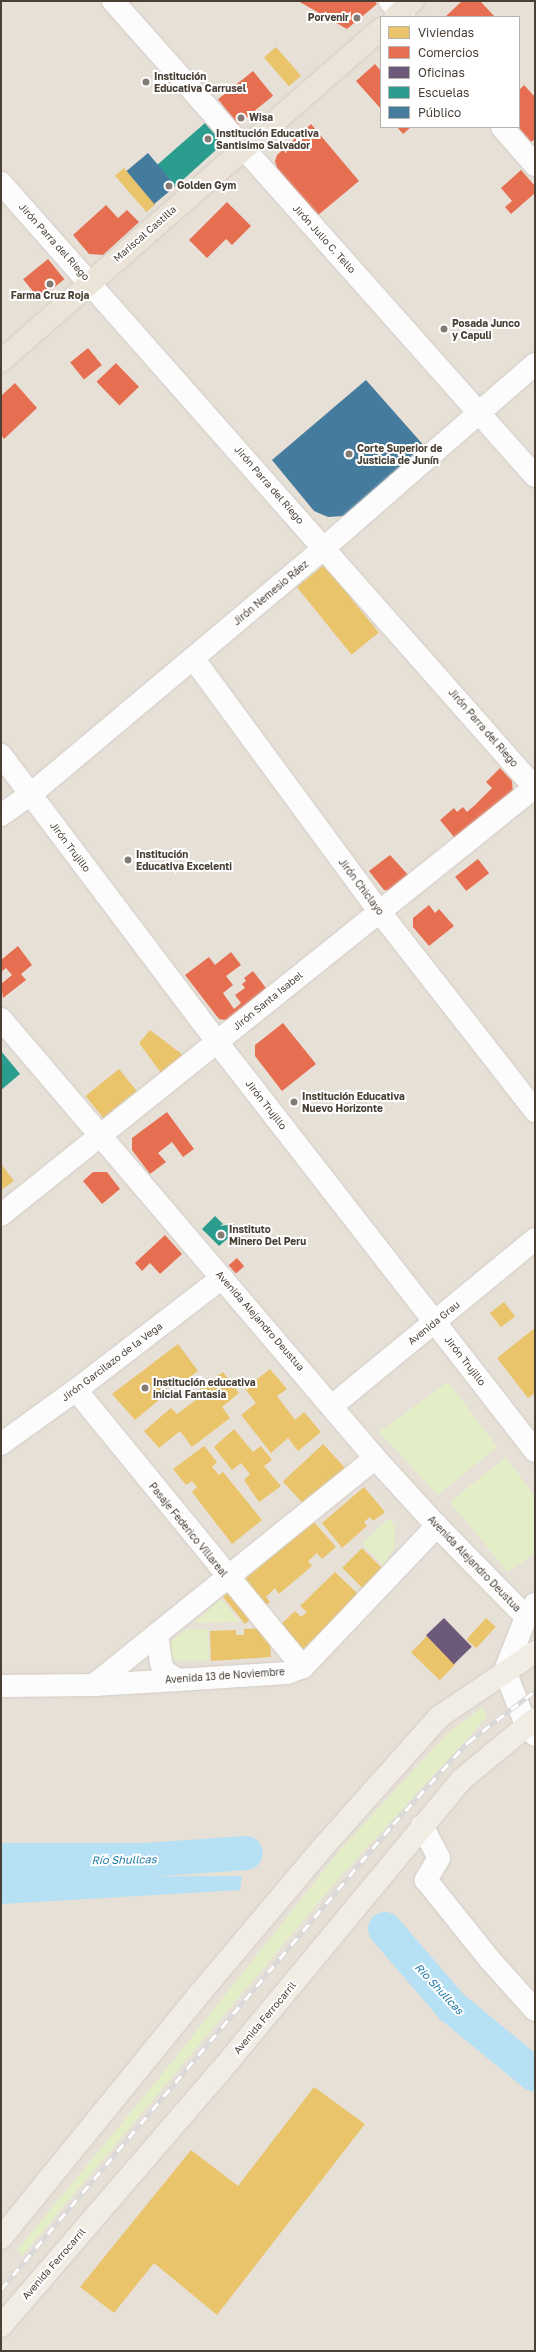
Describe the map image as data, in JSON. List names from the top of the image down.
{
  "streets": {
    "highway": ["Mariscal Castilla"],
    "main road": ["Avenida Ferrocarril"],
    "street": [
      "Jirón Julio C. Tello",
      "Jirón Parra del Riego",
      "Jirón Nemesio Ráez",
      "Jirón Trujillo",
      "Jirón Chiclayo",
      "Jirón Santa Isabel",
      "Avenida Alejandro Deustua",
      "Avenida Grau",
      "Jirón Garcilazo de la Vega",
      "Pasaje Federico Villareal",
      "Avenida 13 de Noviembre"
    ]
  },
  "crossings": [
    ["Mariscal Castilla", "Jirón Julio C. Tello"],
    ["Mariscal Castilla", "Jirón Parra del Riego"],
    ["Jirón Julio C. Tello", "Jirón Nemesio Ráez"],
    ["Jirón Parra del Riego", "Jirón Nemesio Ráez"],
    ["Jirón Parra del Riego", "Jirón Santa Isabel"],
    ["Jirón Nemesio Ráez", "Jirón Trujillo"],
    ["Jirón Nemesio Ráez", "Jirón Chiclayo"],
    ["Jirón Trujillo", "Jirón Santa Isabel"],
    ["Jirón Trujillo", "Avenida Grau"],
    ["Jirón Chiclayo", "Jirón Santa Isabel"],
    ["Jirón Santa Isabel", "Avenida Alejandro Deustua"],
    ["Avenida Alejandro Deustua", "Avenida Grau"],
    ["Avenida Alejandro Deustua", "Jirón Garcilazo de la Vega"],
    ["Avenida Alejandro Deustua", "Avenida 13 de Noviembre"],
    ["Jirón Garcilazo de la Vega", "Pasaje Federico Villareal"],
    ["Pasaje Federico Villareal", "Avenida 13 de Noviembre"]
  ],
  "water": ["Río Shullcas", "Rio Shullcas"],
  "places": [
    "Porvenir",
    "Institución Educativa Carrusel",
    "Wisa",
    "Institución Educativa Santisimo Salvador",
    "Golden Gym",
    "Farma Cruz Roja",
    "Posada Junco y Capuli",
    "Corte Superior de Justicia de Junín",
    "Institución Educativa Excelenti",
    "Institución Educativa Nuevo Horizonte",
    "Instituto Minero Del Peru",
    "Institución educativa inicial Fantasia"
  ],
  "legend": [
    "Viviendas",
    "Comercios",
    "Oficinas",
    "Escuelas",
    "Público"
  ]
}
